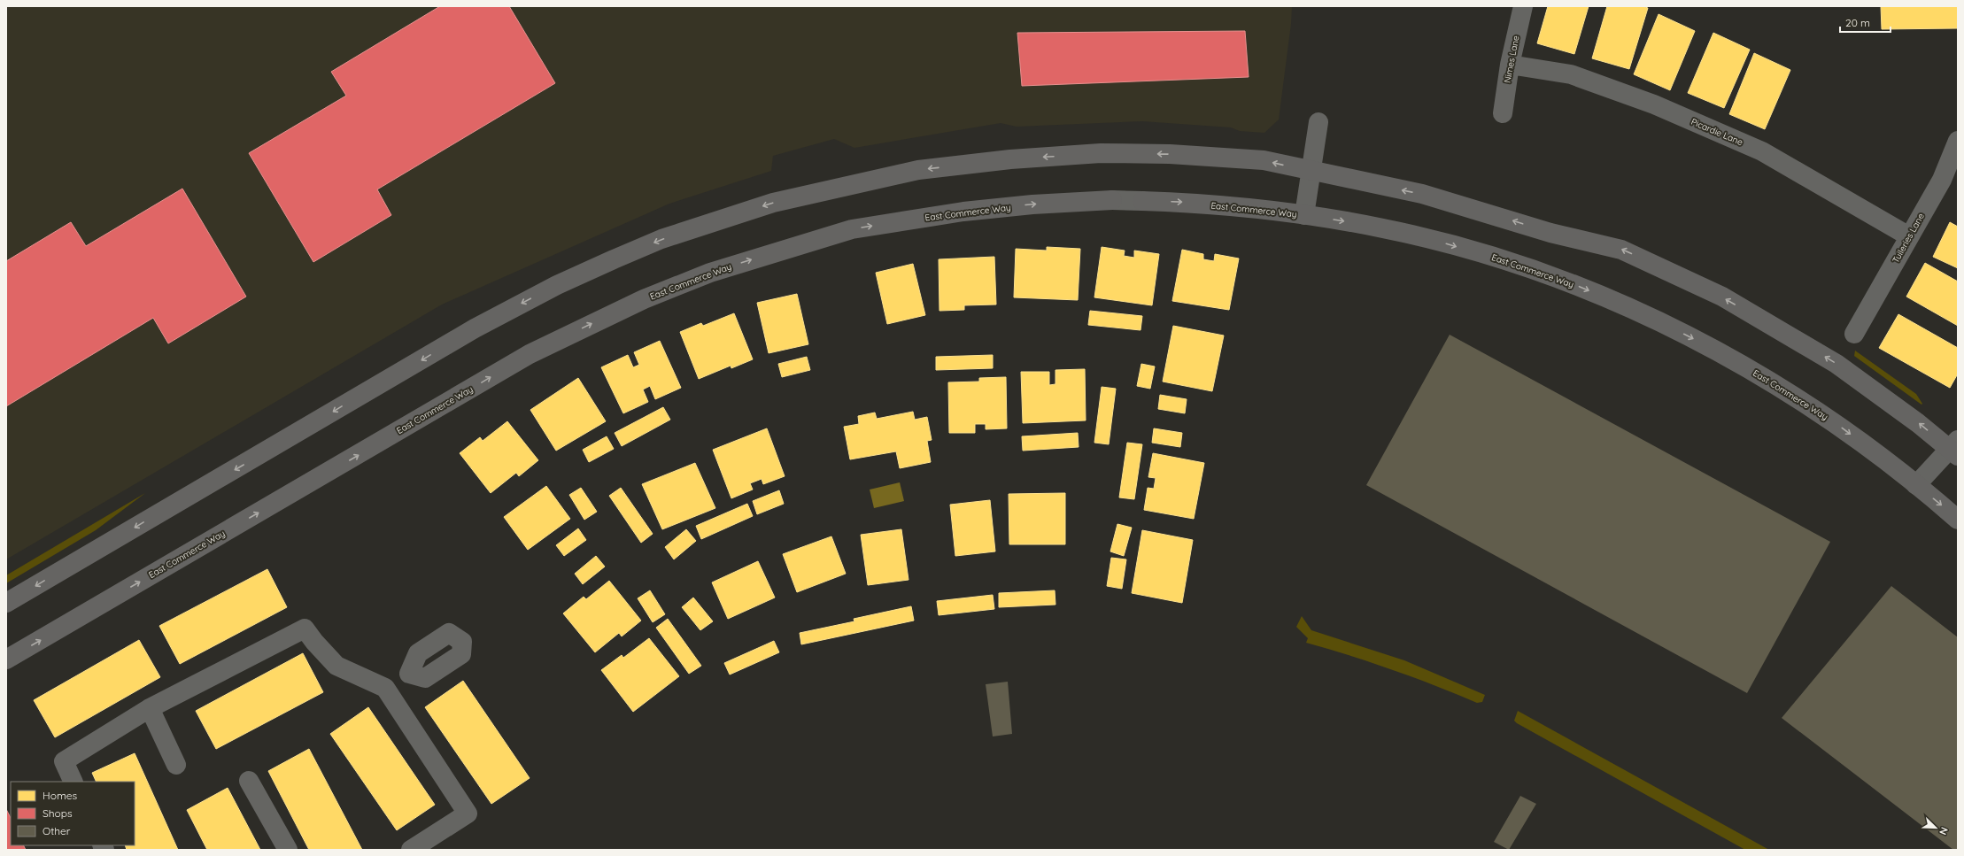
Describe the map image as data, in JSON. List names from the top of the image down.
{
  "streets": {
    "main road": ["East Commerce Way"],
    "street": ["Nimes Lane", "Picardie Lane", "Tuileries Lane"]
  },
  "crossings": [
    ["Nimes Lane", "Picardie Lane"],
    ["Picardie Lane", "Tuileries Lane"]
  ],
  "legend": ["Homes", "Shops", "Other"],
  "scale_bar": "20 m",
  "north": "bottom right"
}
